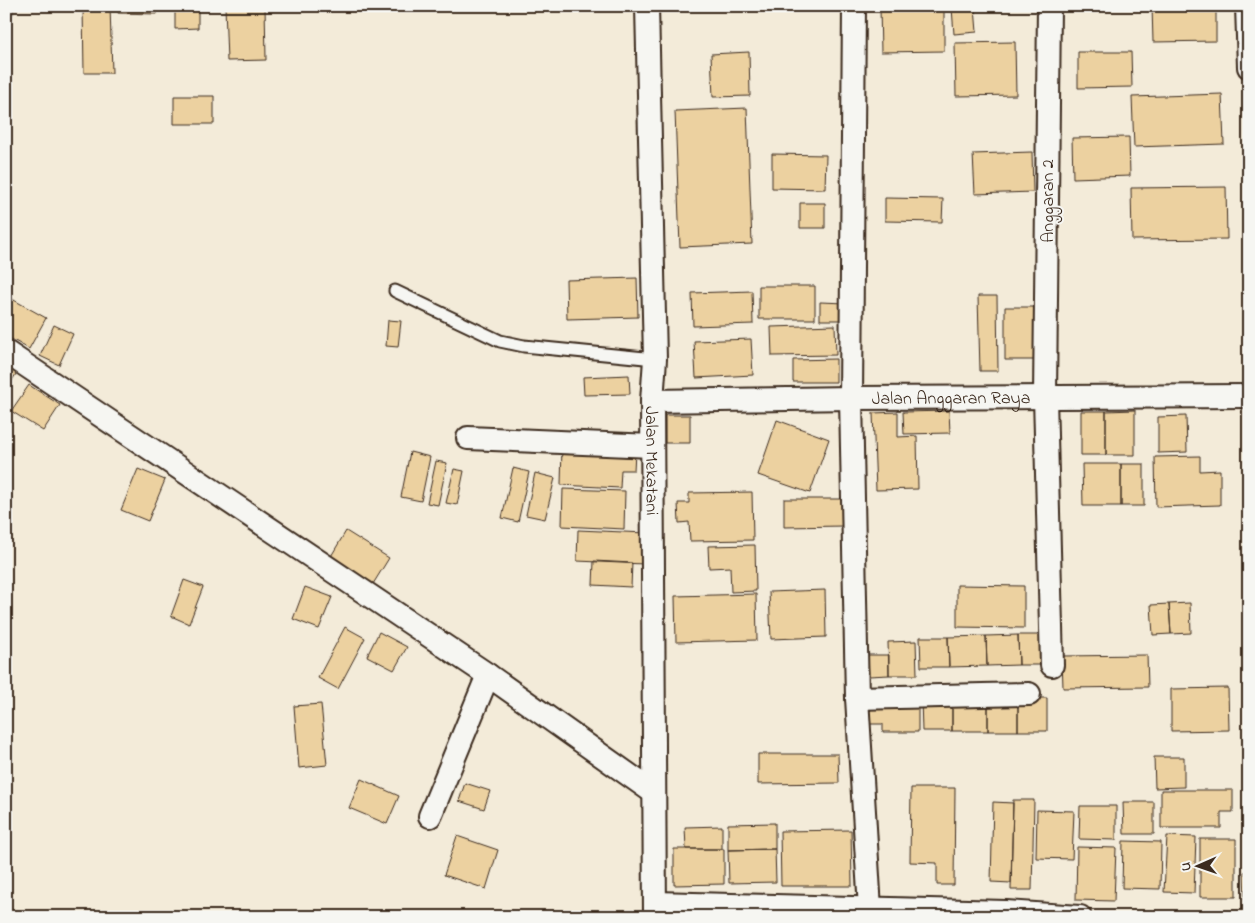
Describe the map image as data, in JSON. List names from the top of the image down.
{
  "streets": {
    "street": ["Anggaran 2", "Jalan Anggaran Raya", "Jalan Mekatani"]
  },
  "crossings": [
    ["Anggaran 2", "Jalan Anggaran Raya"],
    ["Jalan Anggaran Raya", "Jalan Mekatani"]
  ],
  "north": "left"
}
